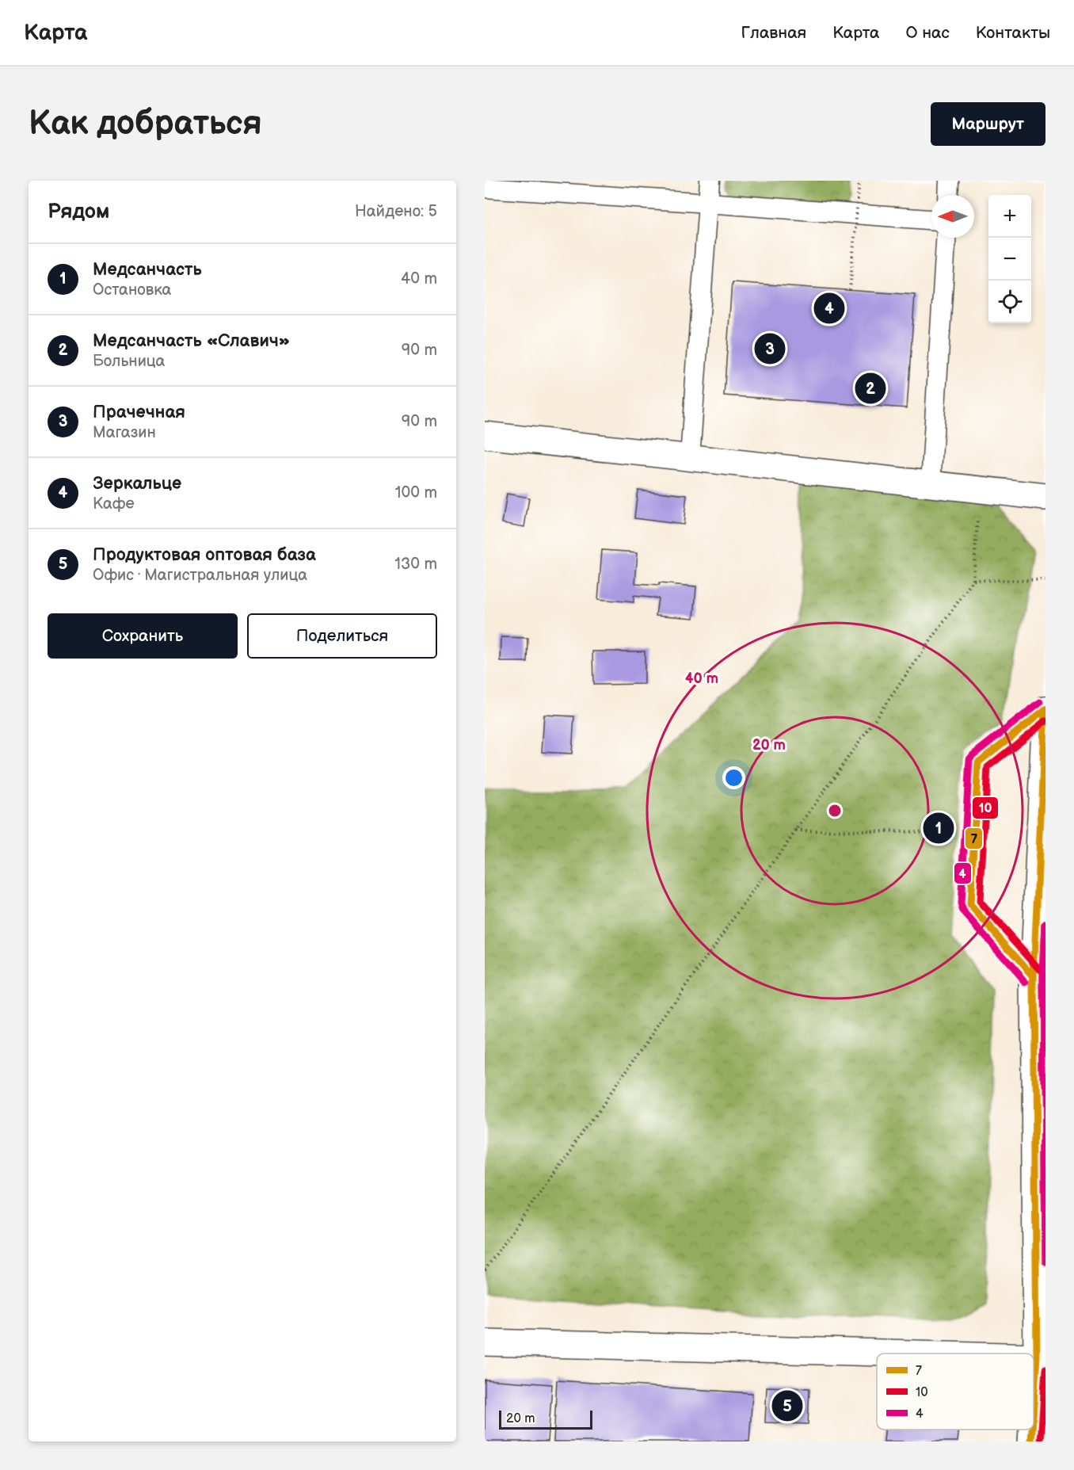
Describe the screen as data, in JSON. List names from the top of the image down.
{
  "lines": ["transit line 4", "transit line 7", "transit line 10"],
  "legend": ["7", "10", "4"],
  "scale_bar": "20 m",
  "north": "left",
  "page": {
    "header": "Карта",
    "nav": [
      "Главная",
      "Карта",
      "О нас",
      "Контакты"
    ],
    "buttons": [
      "Маршрут",
      ["Сохранить", "Поделиться"]
    ],
    "title": "Как добраться",
    "heading": ["Рядом", "Найдено: 5"],
    "map_buttons": ["+", "−"],
    "list": [
      {
        "mark": "1",
        "name": "Медсанчасть",
        "note": "Остановка",
        "value": "40 m"
      },
      {
        "mark": "2",
        "name": "Медсанчасть «Славич»",
        "note": "Больница",
        "value": "90 m"
      },
      {
        "mark": "3",
        "name": "Прачечная",
        "note": "Магазин",
        "value": "90 m"
      },
      {
        "mark": "4",
        "name": "Зеркальце",
        "note": "Кафе",
        "value": "100 m"
      },
      {
        "mark": "5",
        "name": "Продуктовая оптовая база",
        "note": "Офис · Магистральная улица",
        "value": "130 m"
      }
    ],
    "pins": [
      "4",
      "3",
      "2",
      "1",
      "5"
    ],
    "scale": "20 m"
  },
  "rings": ["40 m", "20 m"]
}
